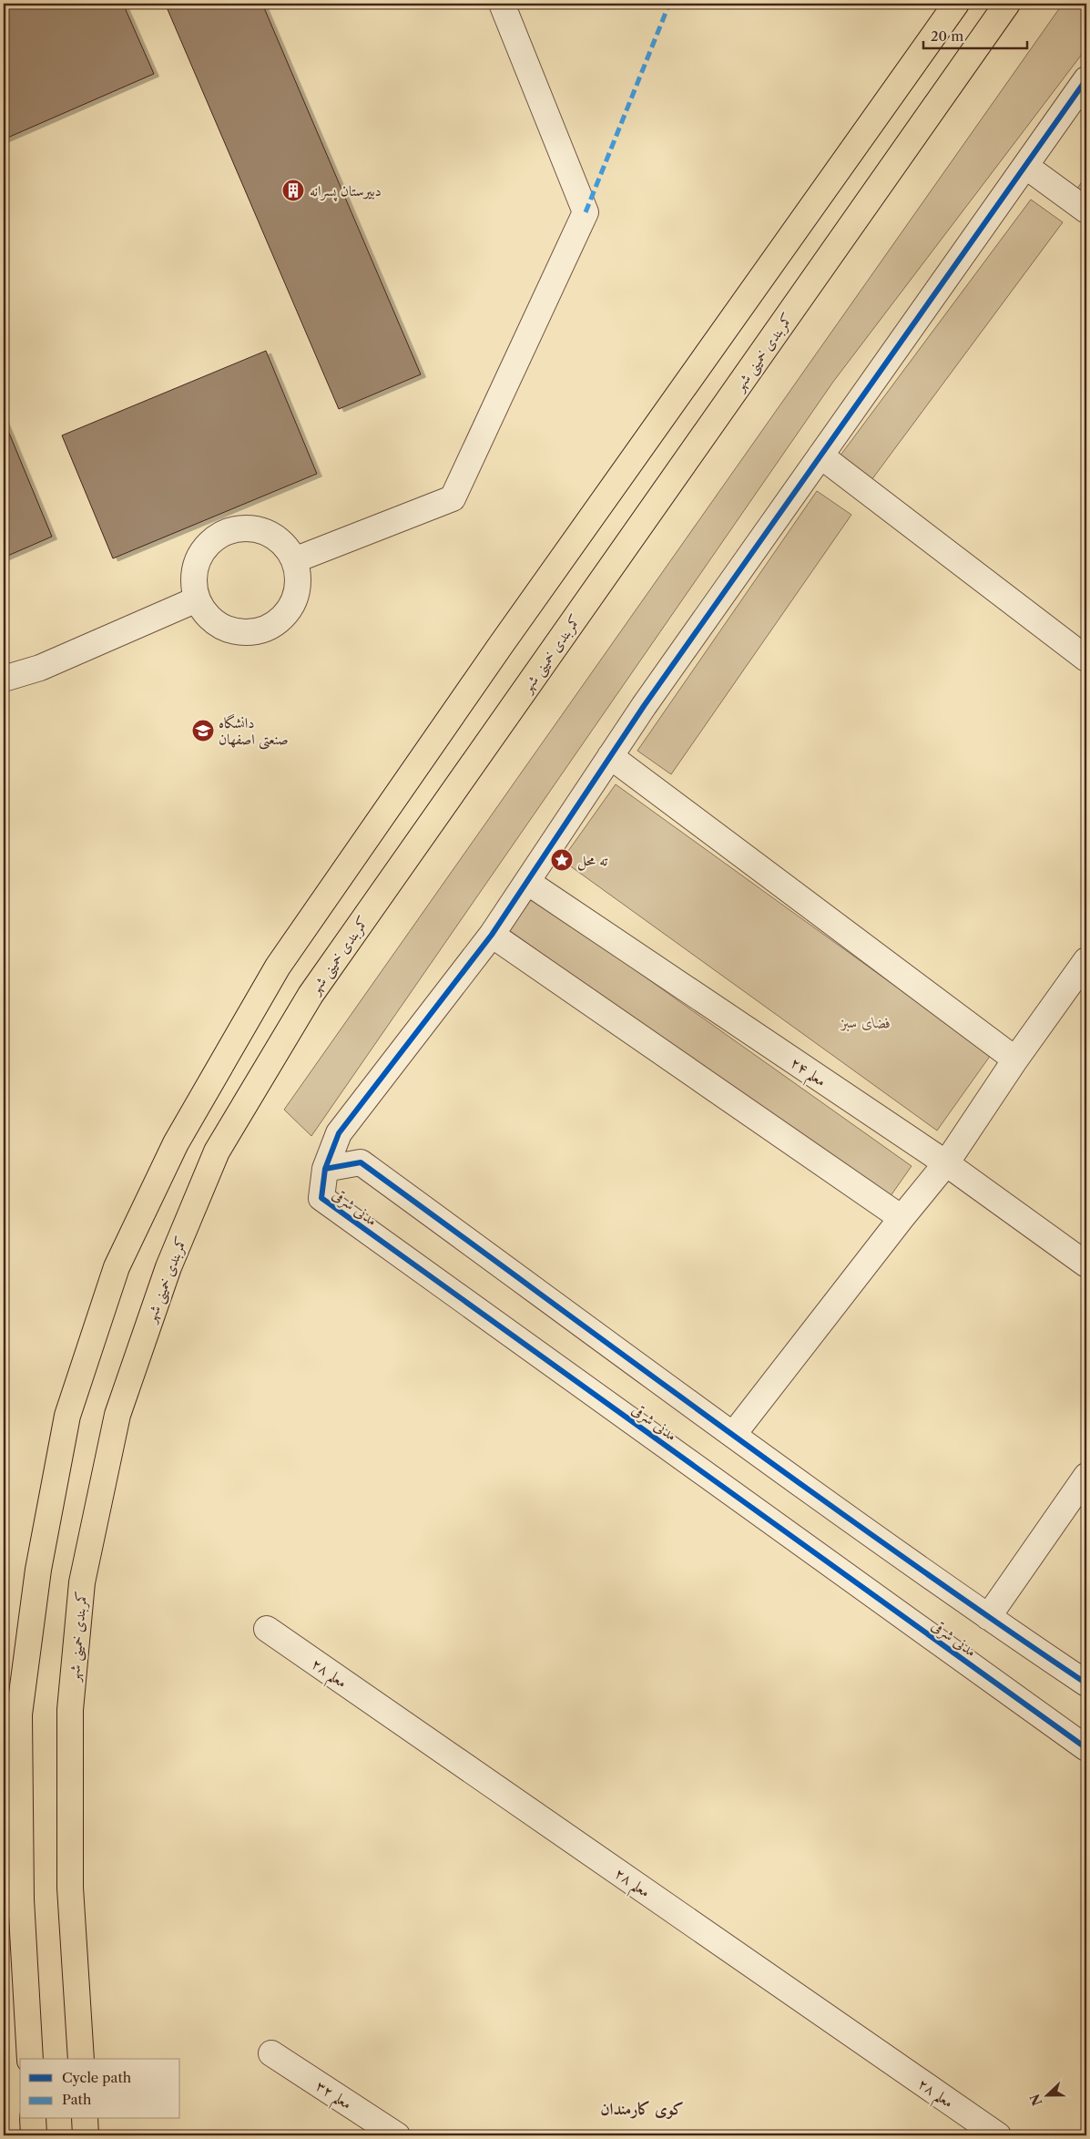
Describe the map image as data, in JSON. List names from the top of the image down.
{
  "streets": {
    "highway": ["کمربندی خمینی شهر"],
    "street": [
      "معلم ۲۴",
      "مدنی شرقی",
      "معلم ۲۸",
      "معلم ۳۲"
    ]
  },
  "districts": ["کوی کارمندان"],
  "parks": ["فضای سبز"],
  "places": {
    "building": ["دبیرستان پسرانه"],
    "school or university": ["دانشگاه صنعتی اصفهان"],
    "place": ["ته محل"]
  },
  "legend": ["Cycle path", "Path"],
  "scale_bar": "20 m",
  "north": "left"
}
